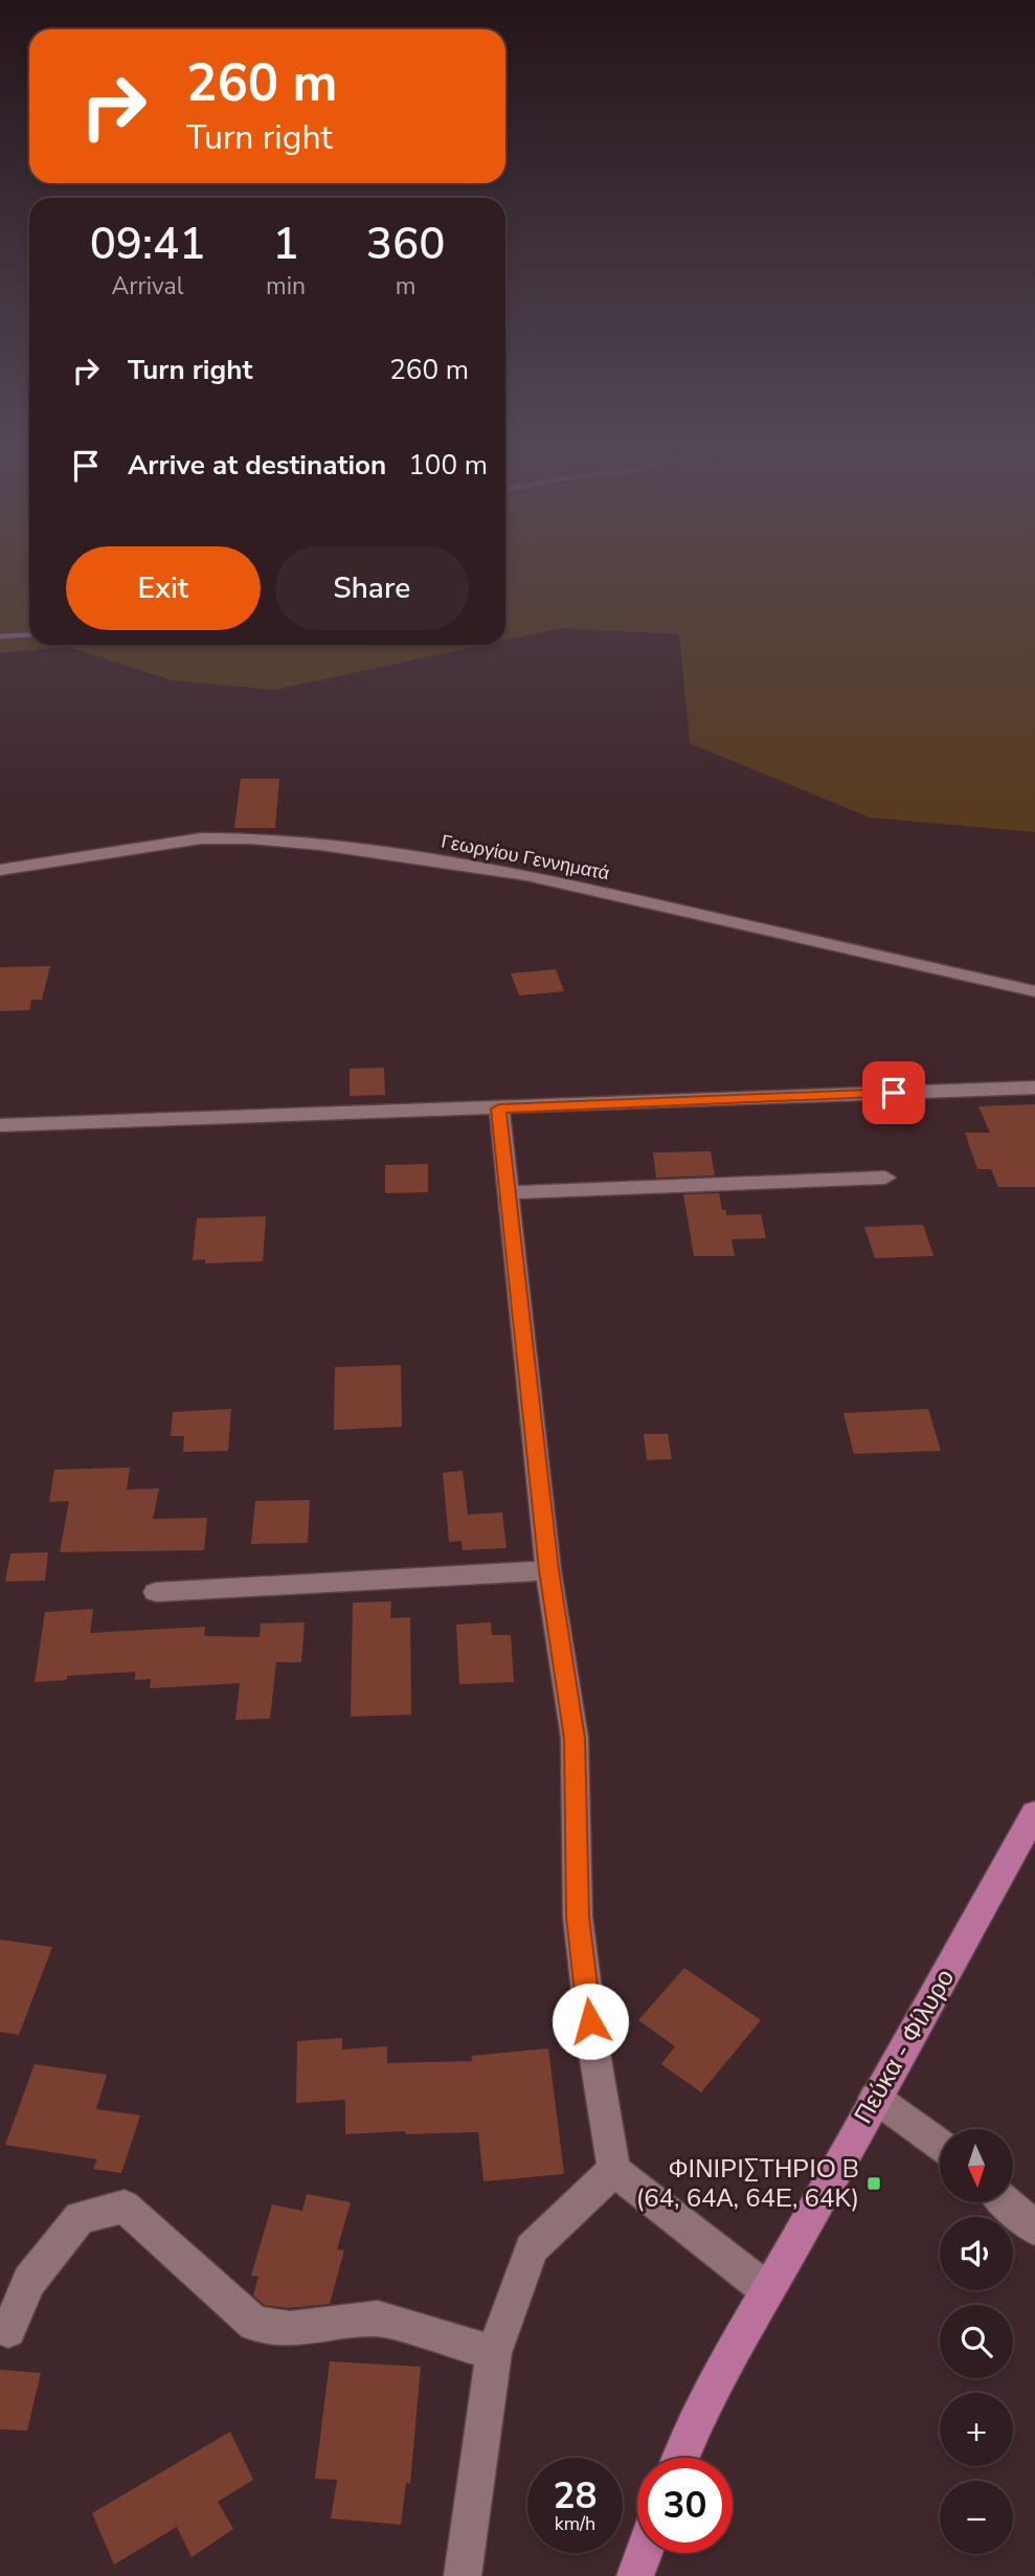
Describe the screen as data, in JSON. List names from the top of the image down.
{
  "streets": {
    "main road": ["Πεύκα - Φίλυρο"],
    "street": ["Γεωργίου Γεννηματά"]
  },
  "places": {
    "transit": ["ΦΙΝΙΡΙΣΤΗΡΙΟ B (64, 64Α, 64Ε, 64Κ)"]
  },
  "north": "bottom",
  "page": {
    "turn": ["260 m", "Turn right"],
    "eta": [
      "09:41",
      "Arrival",
      "1",
      "min",
      "360",
      "m"
    ],
    "list": [
      {
        "name": "Turn right",
        "value": "260 m"
      },
      {
        "name": "Arrive at destination",
        "value": "100 m"
      }
    ],
    "buttons": ["Exit", "Share"],
    "map_buttons": ["+", "−"],
    "speed": "28 km/h",
    "limit": "30"
  }
}
